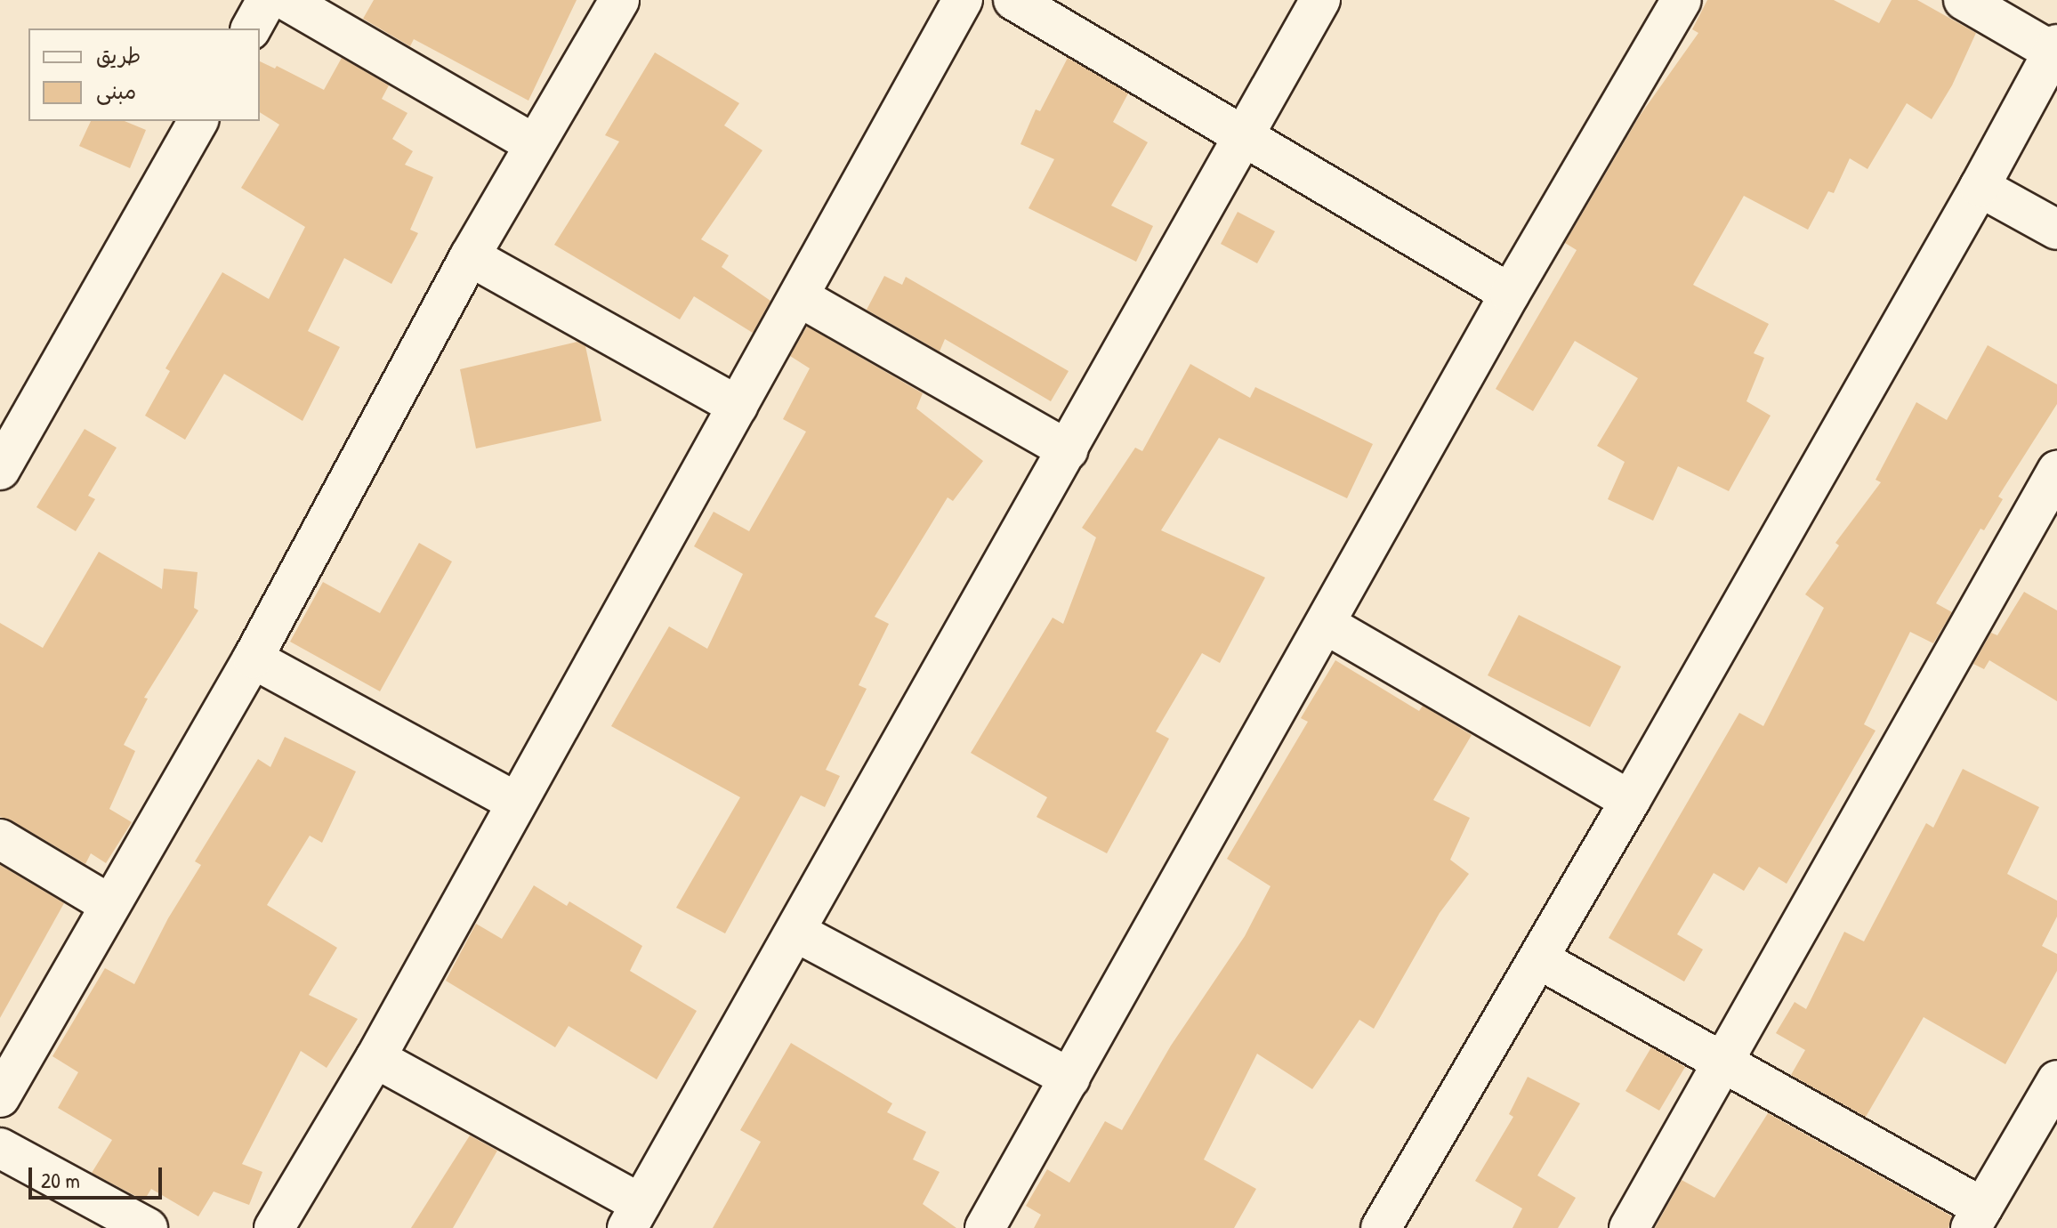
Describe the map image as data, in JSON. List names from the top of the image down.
{
  "legend": ["طريق", "مبنى"],
  "scale_bar": "20 m"
}
